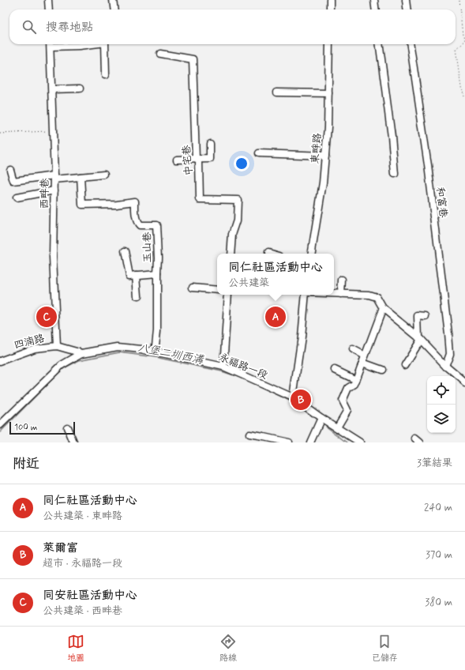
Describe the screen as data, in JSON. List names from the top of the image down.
{
  "streets": {
    "street": [
      "東畔路",
      "中宅巷",
      "西畔巷",
      "和富巷",
      "玉山巷",
      "四湳路",
      "永福路一段"
    ]
  },
  "crossings": [
    ["西畔巷", "四湳路"],
    ["玉山巷", "永福路一段"],
    ["四湳路", "永福路一段"]
  ],
  "water": ["八堡二圳西溝"],
  "scale_bar": "100 m",
  "page": {
    "search": "搜尋地點",
    "popup": ["同仁社區活動中心", "公共建築"],
    "pins": ["A", "C", "B"],
    "scale": "100 m",
    "heading": ["附近", "3筆結果"],
    "list": [
      {
        "mark": "A",
        "name": "同仁社區活動中心",
        "note": "公共建築 · 東畔路",
        "value": "240 m"
      },
      {
        "mark": "B",
        "name": "萊爾富",
        "note": "超市 · 永福路一段",
        "value": "370 m"
      },
      {
        "mark": "C",
        "name": "同安社區活動中心",
        "note": "公共建築 · 西畔巷",
        "value": "380 m"
      }
    ],
    "nav": ["地圖", "路線", "已儲存"]
  }
}
